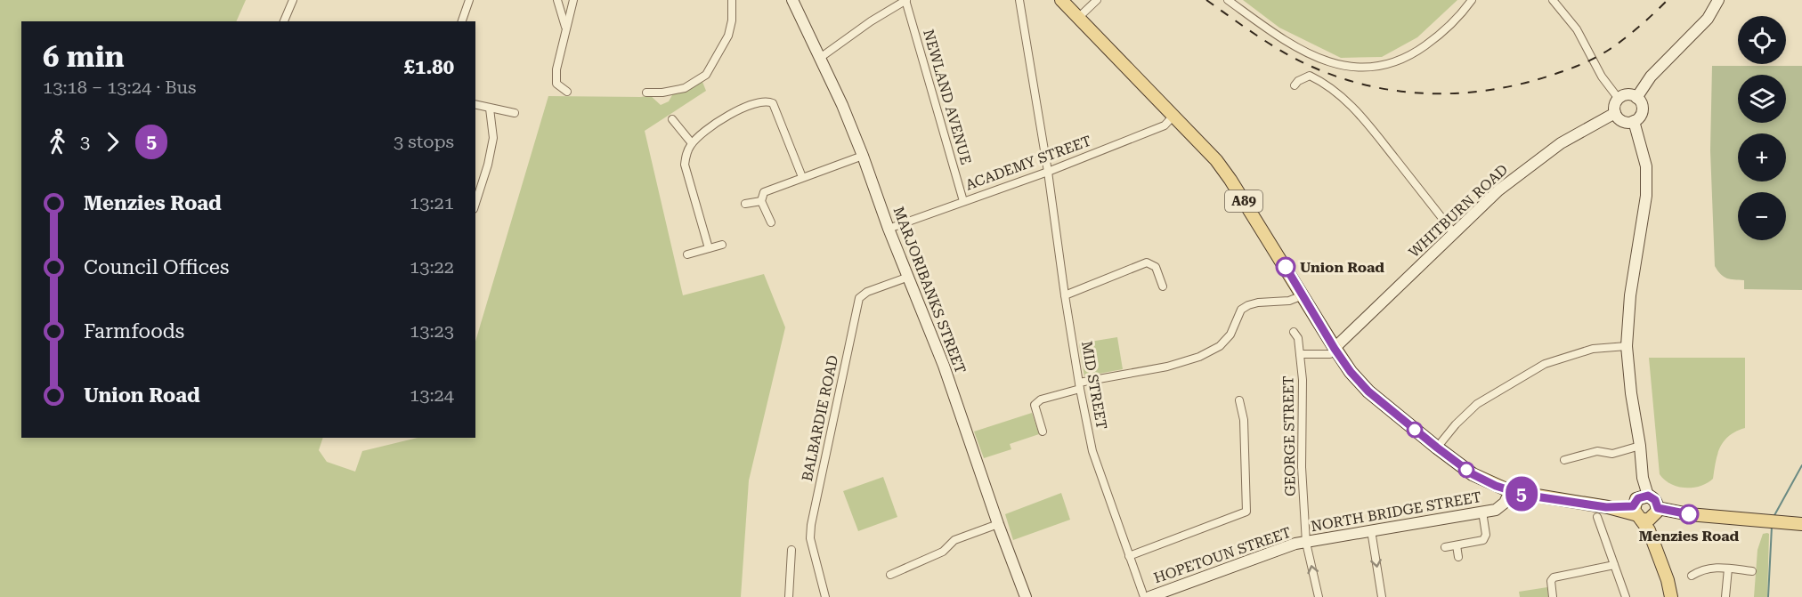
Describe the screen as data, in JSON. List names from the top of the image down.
{
  "streets": {
    "main road": [
      "A89",
      "WHITBURN ROAD",
      "MARJORIBANKS STREET",
      "NORTH BRIDGE STREET",
      "HOPETOUN STREET"
    ],
    "street": [
      "NEWLAND AVENUE",
      "ACADEMY STREET",
      "MID STREET",
      "BALBARDIE ROAD",
      "GEORGE STREET"
    ]
  },
  "crossings": [
    ["NEWLAND AVENUE", "ACADEMY STREET"],
    ["ACADEMY STREET", "A89"],
    ["ACADEMY STREET", "MARJORIBANKS STREET"],
    ["ACADEMY STREET", "MID STREET"],
    ["A89", "WHITBURN ROAD"],
    ["A89", "NORTH BRIDGE STREET"],
    ["MARJORIBANKS STREET", "BALBARDIE ROAD"],
    ["GEORGE STREET", "NORTH BRIDGE STREET"],
    ["GEORGE STREET", "HOPETOUN STREET"],
    ["NORTH BRIDGE STREET", "HOPETOUN STREET"]
  ],
  "places": ["Union Road", "Menzies Road"],
  "lines": ["bus line 5"],
  "page": {
    "on_map": "5",
    "map_buttons": ["+", "−"],
    "heading": ["6 min", "13:18 – 13:24 · Bus", "£1.80"],
    "legs": ["3", "5", "3 stops"],
    "list": [
      {
        "name": "Menzies Road",
        "value": "13:21"
      },
      {
        "name": "Council Offices",
        "value": "13:22"
      },
      {
        "name": "Farmfoods",
        "value": "13:23"
      },
      {
        "name": "Union Road",
        "value": "13:24"
      }
    ]
  }
}
